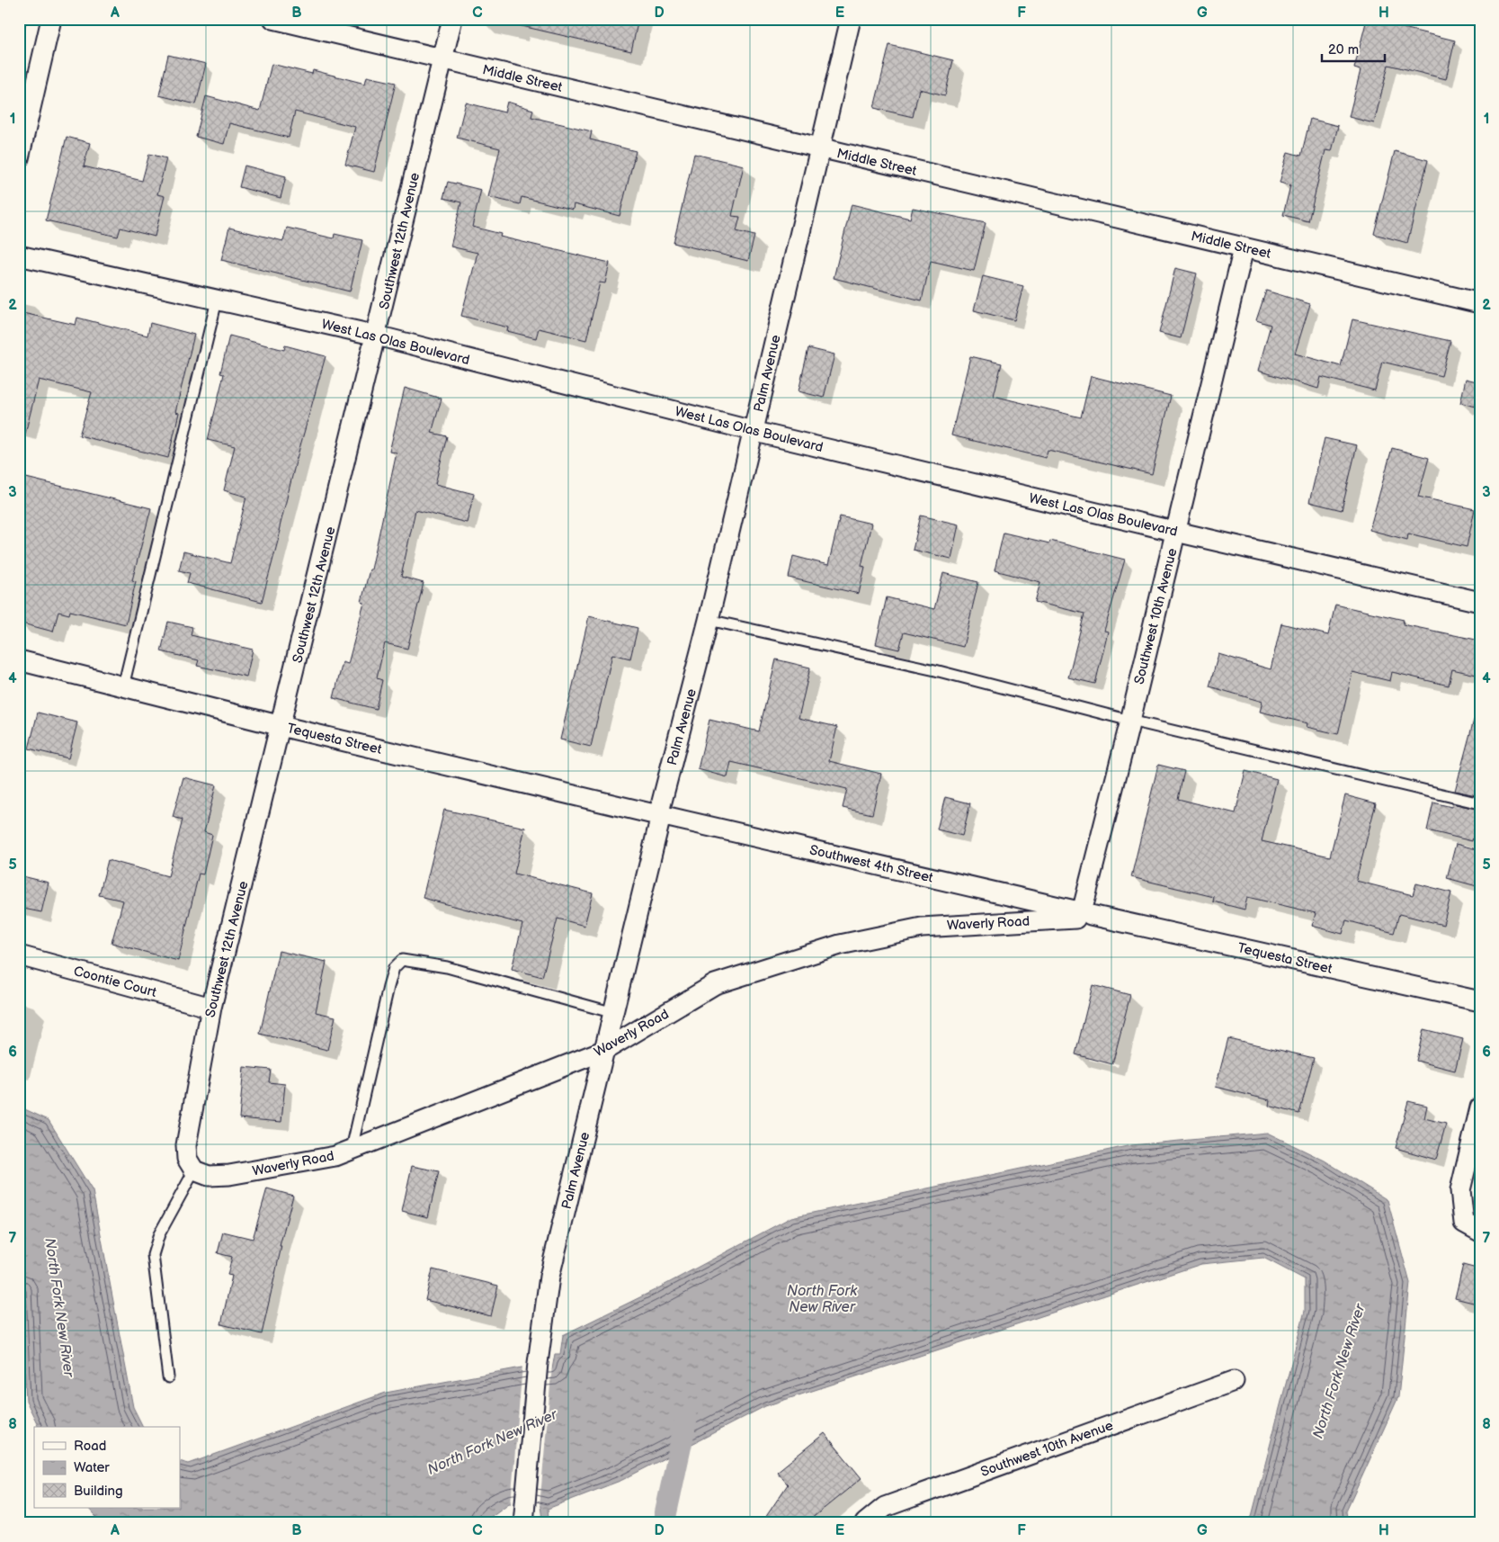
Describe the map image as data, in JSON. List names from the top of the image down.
{
  "streets": {
    "street": [
      "Middle Street",
      "Southwest 12th Avenue",
      "West Las Olas Boulevard",
      "Palm Avenue",
      "Southwest 10th Avenue",
      "Tequesta Street",
      "Southwest 4th Street",
      "Waverly Road",
      "Coontie Court"
    ]
  },
  "crossings": [
    ["Middle Street", "Southwest 12th Avenue"],
    ["Middle Street", "Palm Avenue"],
    ["Middle Street", "Southwest 10th Avenue"],
    ["Southwest 12th Avenue", "West Las Olas Boulevard"],
    ["Southwest 12th Avenue", "Tequesta Street"],
    ["Southwest 12th Avenue", "Waverly Road"],
    ["Southwest 12th Avenue", "Coontie Court"],
    ["West Las Olas Boulevard", "Palm Avenue"],
    ["West Las Olas Boulevard", "Southwest 10th Avenue"],
    ["Palm Avenue", "Tequesta Street"],
    ["Palm Avenue", "Southwest 4th Street"],
    ["Palm Avenue", "Waverly Road"],
    ["Southwest 10th Avenue", "Tequesta Street"],
    ["Southwest 10th Avenue", "Southwest 4th Street"],
    ["Southwest 10th Avenue", "Waverly Road"],
    ["Tequesta Street", "Southwest 4th Street"],
    ["Tequesta Street", "Waverly Road"],
    ["Southwest 4th Street", "Waverly Road"]
  ],
  "water": ["North Fork New River"],
  "legend": ["Road", "Water", "Building"],
  "scale_bar": "20 m",
  "grid": {
    "columns": [
      "A",
      "B",
      "C",
      "D",
      "E",
      "F",
      "G",
      "H"
    ],
    "rows": [
      "1",
      "2",
      "3",
      "4",
      "5",
      "6",
      "7",
      "8"
    ]
  }
}
